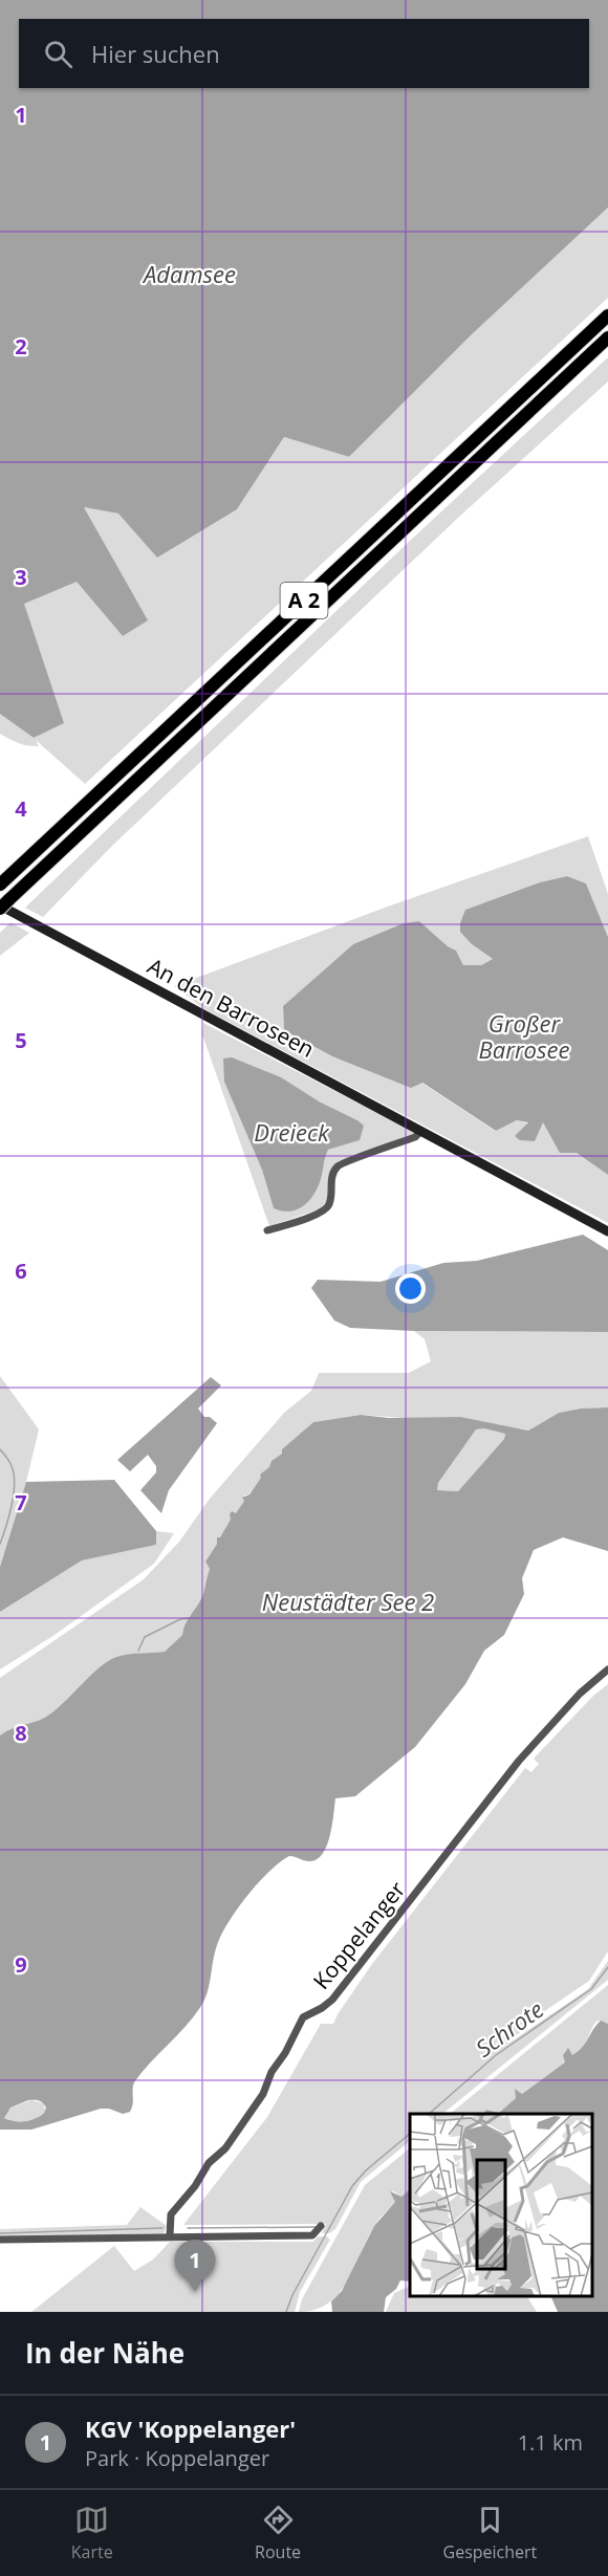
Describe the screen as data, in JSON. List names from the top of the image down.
{
  "streets": {
    "highway": ["A 2"],
    "street": ["An den Barroseen", "Koppelanger"]
  },
  "crossings": [
    ["A 2", "An den Barroseen"]
  ],
  "water": [
    "Adamsee",
    "Großer Barrosee",
    "Dreieck",
    "Neustädter See 2",
    "Schrote"
  ],
  "page": {
    "search": "Hier suchen",
    "pins": "1",
    "heading": "In der Nähe",
    "list": [
      {
        "mark": "1",
        "name": "KGV 'Koppelanger'",
        "note": "Park · Koppelanger",
        "value": "1.1 km"
      }
    ],
    "nav": ["Karte", "Route", "Gespeichert"]
  },
  "grid": {
    "rows": [
      "1",
      "2",
      "3",
      "4",
      "5",
      "6",
      "7",
      "8",
      "9"
    ]
  }
}
